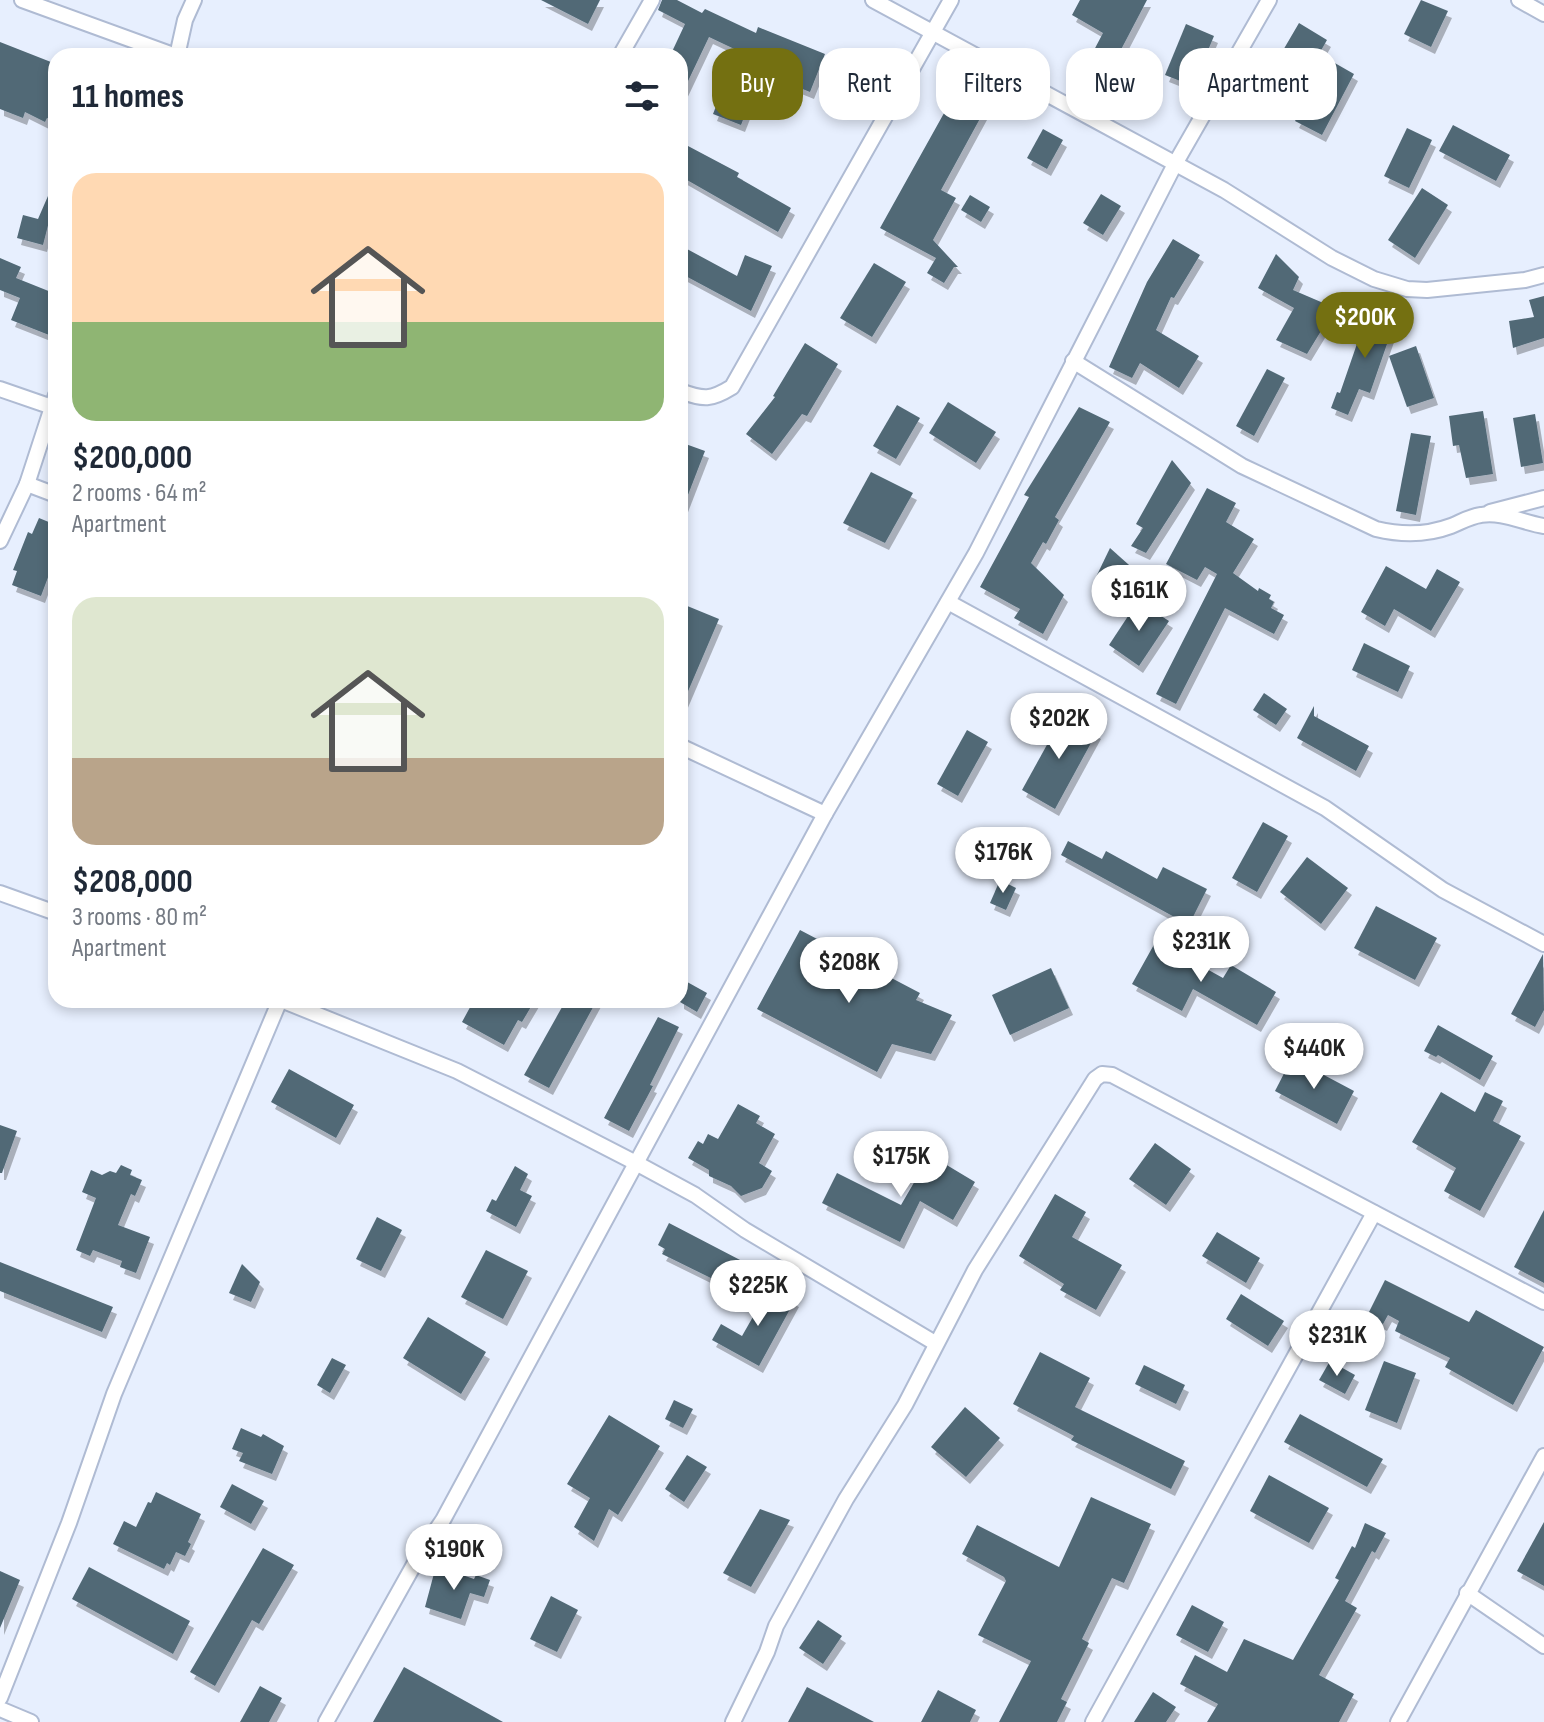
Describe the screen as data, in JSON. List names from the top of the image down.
{
  "page": {
    "chip": [
      "Buy",
      "Rent",
      "Filters",
      "New",
      "Apartment"
    ],
    "heading": "11 homes",
    "list": [
      {
        "name": "$200,000",
        "note": "2 rooms · 64 m² · Apartment"
      },
      {
        "name": "$208,000",
        "note": "3 rooms · 80 m² · Apartment"
      }
    ],
    "price": [
      "$200K",
      "$161K",
      "$202K",
      "$176K",
      "$231K",
      "$208K",
      "$440K",
      "$175K",
      "$225K",
      "$231K",
      "$190K"
    ]
  }
}
